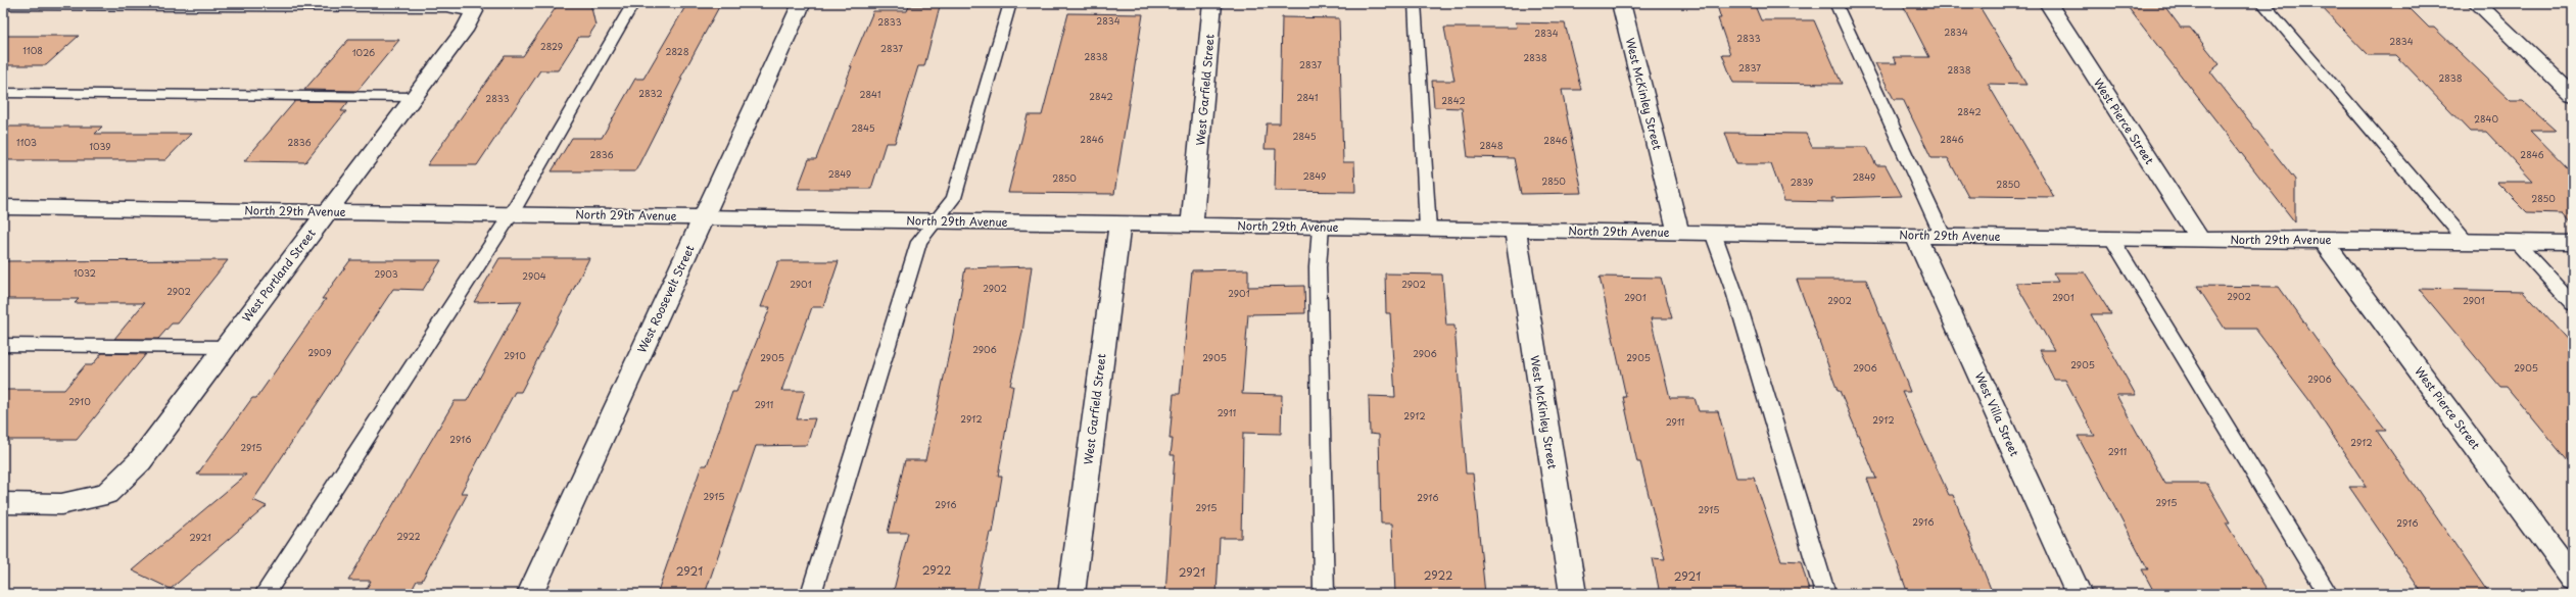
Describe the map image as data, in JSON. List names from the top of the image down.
{
  "streets": {
    "street": [
      "West Garfield Street",
      "West McKinley Street",
      "West Pierce Street",
      "North 29th Avenue",
      "West Portland Street",
      "West Roosevelt Street",
      "West Villa Street"
    ]
  },
  "crossings": [
    ["West Garfield Street", "North 29th Avenue"],
    ["West McKinley Street", "North 29th Avenue"],
    ["West Pierce Street", "North 29th Avenue"],
    ["North 29th Avenue", "West Portland Street"],
    ["North 29th Avenue", "West Roosevelt Street"],
    ["North 29th Avenue", "West Villa Street"]
  ],
  "house_numbers": [
    "2834",
    "2833",
    "2834",
    "2834",
    "2833",
    "2834",
    "2829",
    "2837",
    "1108",
    "2828",
    "1026",
    "2838",
    "2838",
    "2837",
    "2837",
    "2838",
    "2838",
    "2832",
    "2841",
    "2842",
    "2841",
    "2833",
    "2842",
    "2842",
    "2840",
    "2845",
    "2845",
    "2846",
    "2846",
    "2846",
    "1103",
    "2836",
    "2848",
    "1039",
    "2836",
    "2846",
    "2849",
    "2849",
    "2849",
    "2850",
    "2850",
    "2839",
    "2850",
    "2850",
    "1032",
    "2903",
    "2904",
    "2901",
    "2902",
    "2902",
    "2902",
    "2901",
    "2902",
    "2901",
    "2901",
    "2902",
    "2901",
    "2906",
    "2909",
    "2906",
    "2910",
    "2905",
    "2905",
    "2905",
    "2905",
    "2906",
    "2905",
    "2906",
    "2910",
    "2911",
    "2911",
    "2912",
    "2912",
    "2912",
    "2911",
    "2916",
    "2912",
    "2915",
    "2911",
    "2915",
    "2916",
    "2915",
    "2916",
    "2915",
    "2915",
    "2916",
    "2916",
    "2922",
    "2921",
    "2922",
    "2921",
    "2921",
    "2922",
    "2921"
  ]
}
